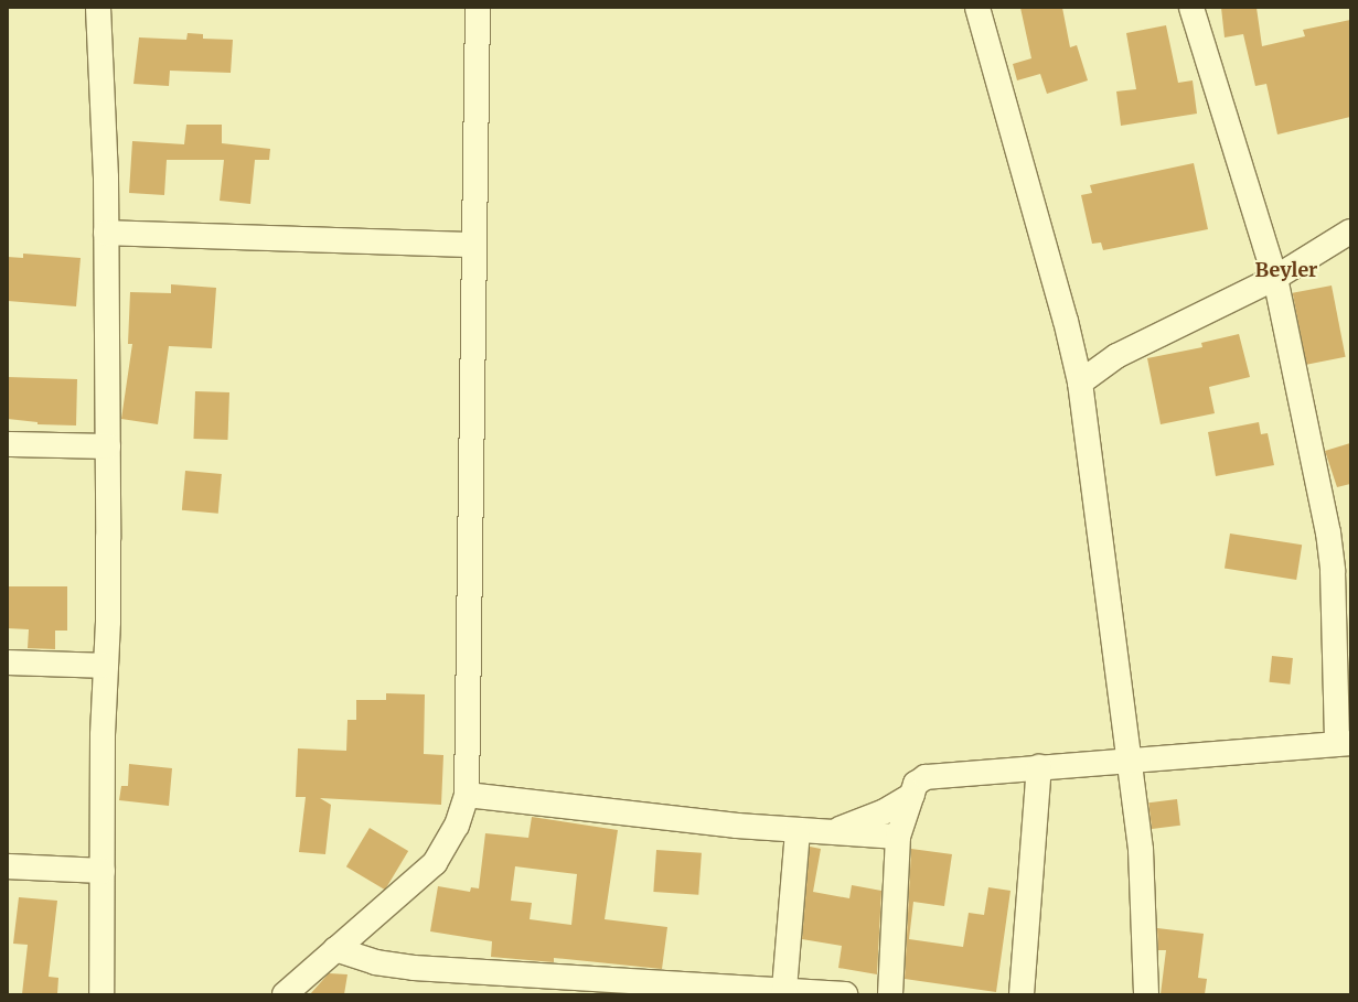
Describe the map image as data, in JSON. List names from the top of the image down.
{
  "districts": ["Beyler"]
}
